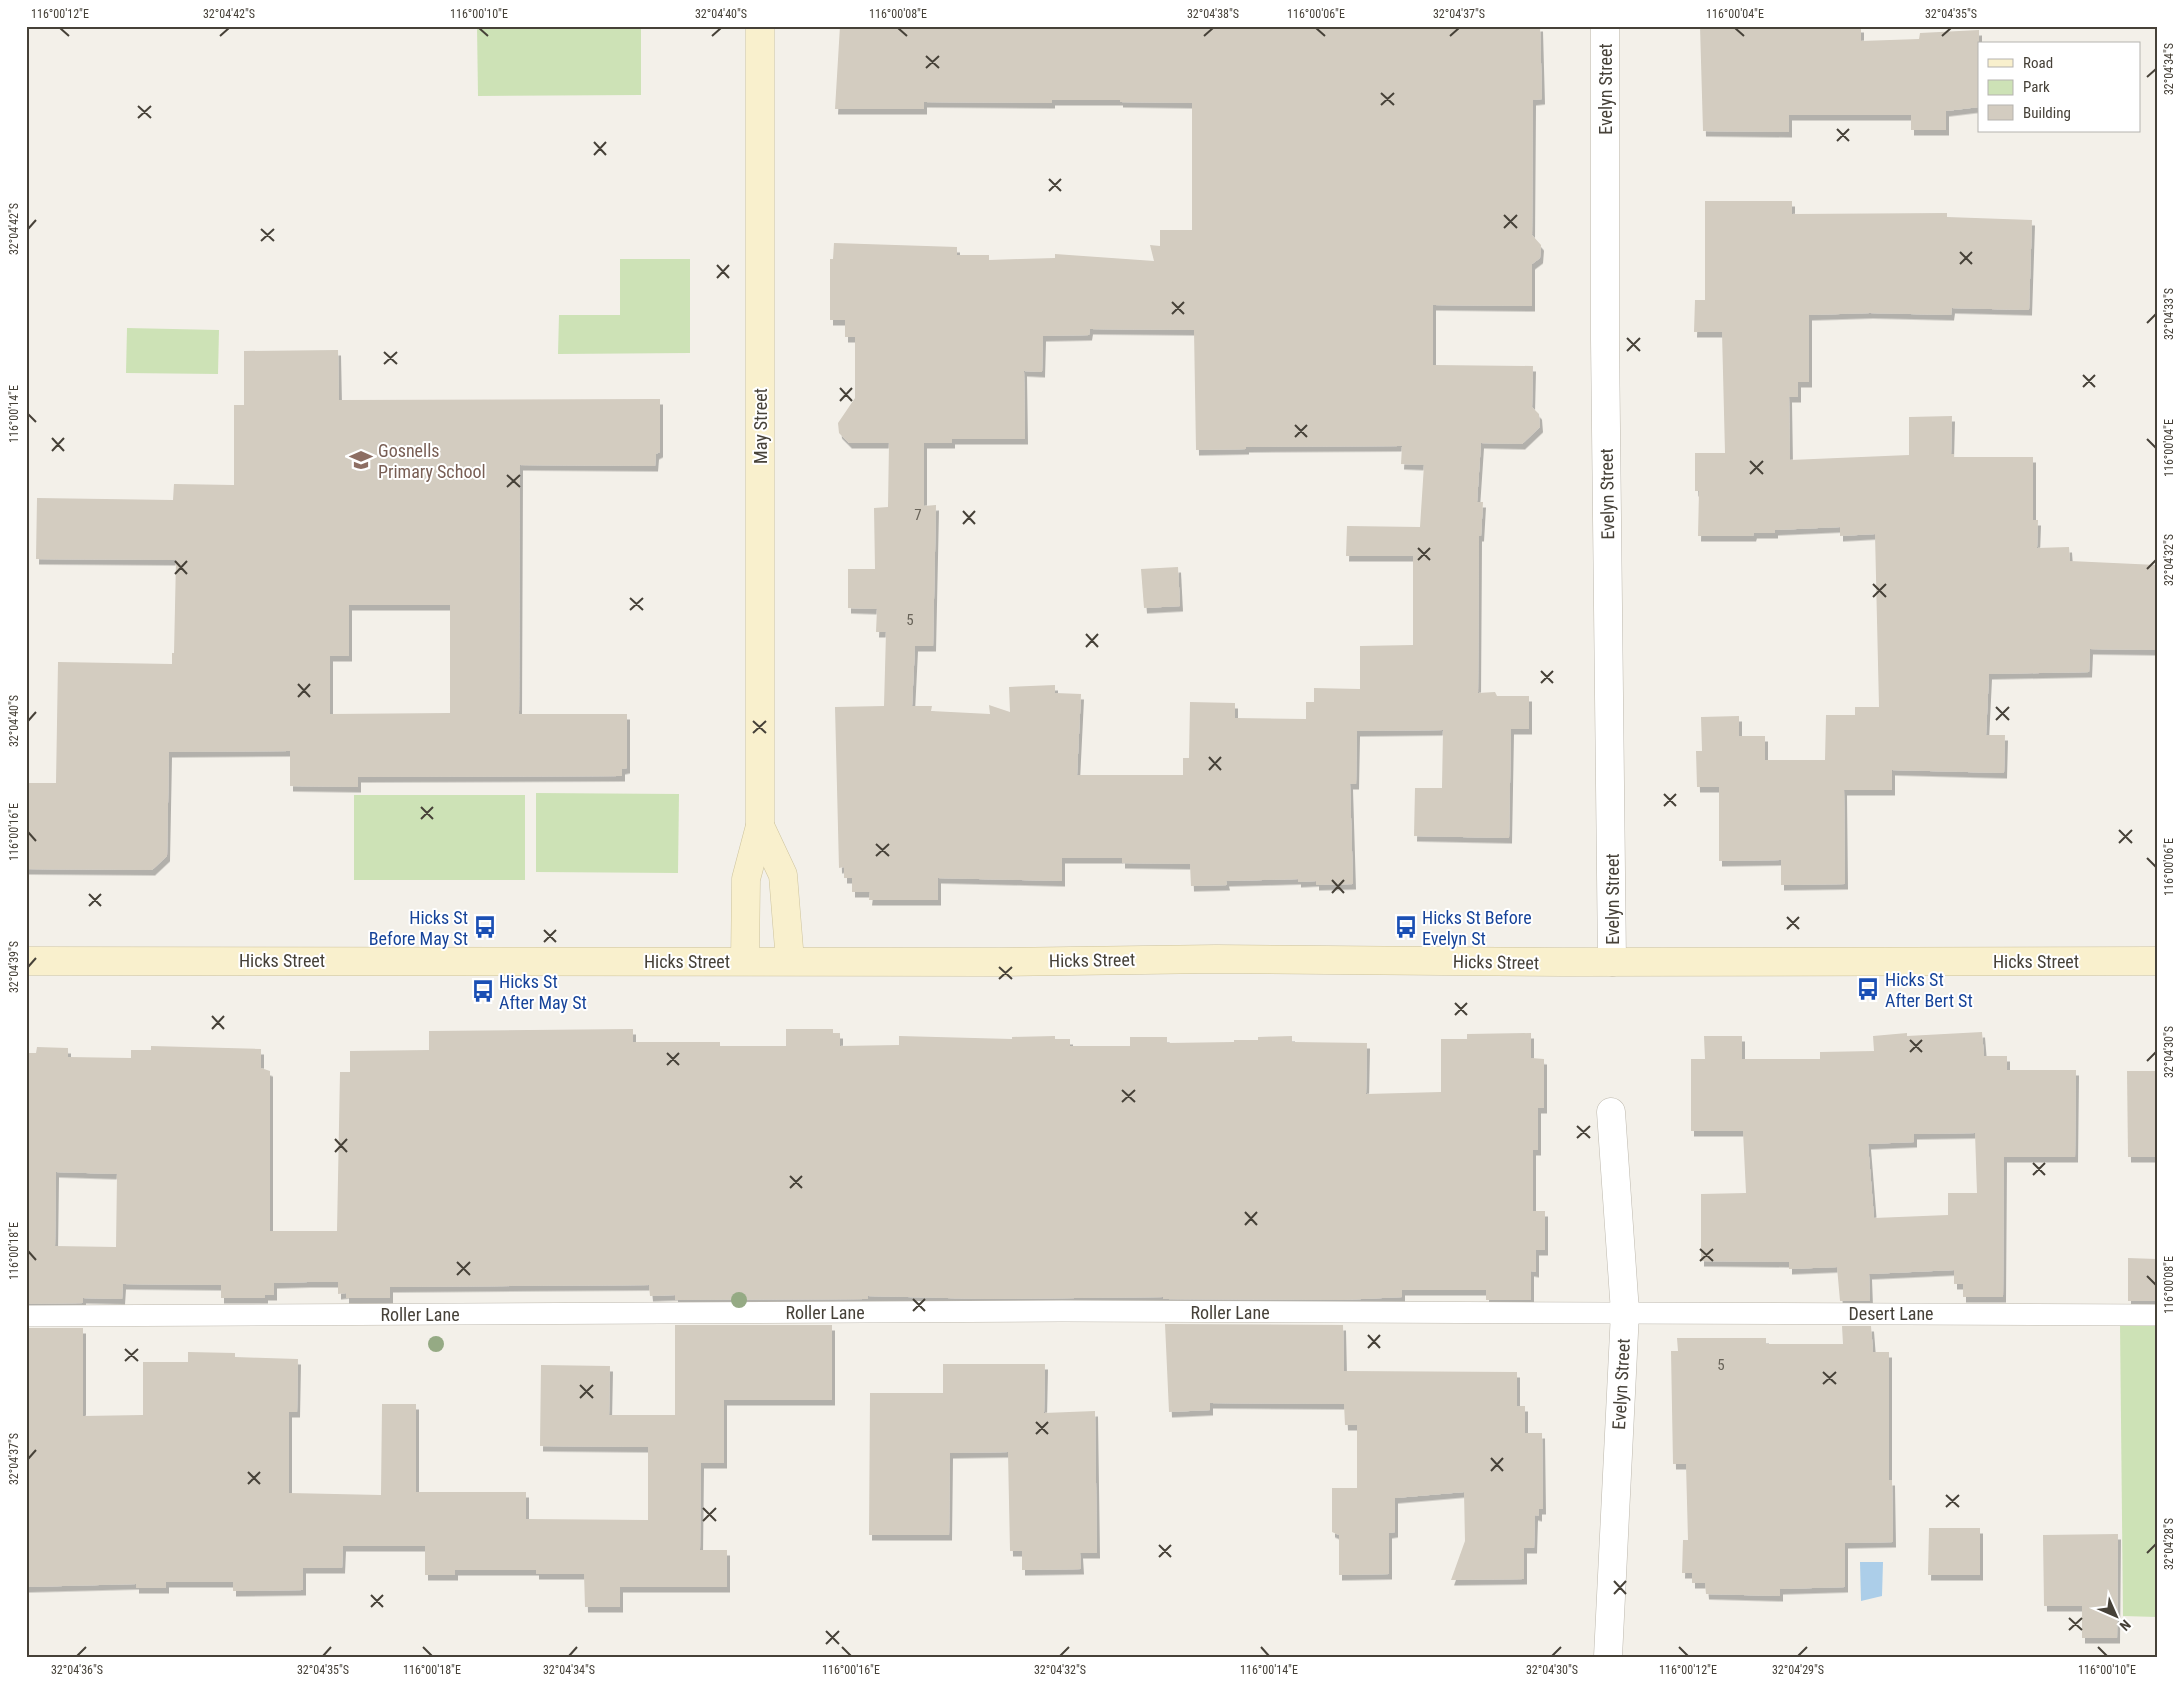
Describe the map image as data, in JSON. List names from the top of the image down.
{
  "streets": {
    "street": ["Evelyn Street", "May Street", "Hicks Street"],
    "lane": ["Roller Lane", "Desert Lane"]
  },
  "crossings": [
    ["Evelyn Street", "Hicks Street"],
    ["Evelyn Street", "Roller Lane"],
    ["Evelyn Street", "Desert Lane"],
    ["May Street", "Hicks Street"],
    ["Roller Lane", "Desert Lane"]
  ],
  "places": {
    "school or university": ["Gosnells Primary School"],
    "bus stop": [
      "Hicks St Before May St",
      "Hicks St Before Evelyn St",
      "Hicks St After Bert St",
      "Hicks St After May St"
    ]
  },
  "house_numbers": ["7", "5", "5"],
  "legend": ["Road", "Park", "Building"],
  "north": "bottom right",
  "coordinates": [
    "116°00'12\"E",
    "32°04'42\"S",
    "116°00'10\"E",
    "32°04'40\"S",
    "116°00'08\"E",
    "32°04'38\"S",
    "116°00'06\"E",
    "32°04'37\"S",
    "116°00'04\"E",
    "32°04'35\"S",
    "32°04'34\"S",
    "32°04'33\"S",
    "116°00'14\"E",
    "32°04'32\"S",
    "116°00'16\"E",
    "32°04'39\"S",
    "32°04'30\"S",
    "116°00'18\"E",
    "32°04'28\"S",
    "32°04'36\"S",
    "32°04'29\"S"
  ]
}
